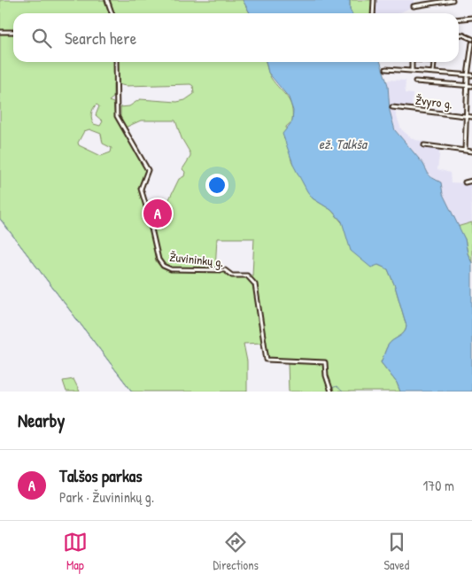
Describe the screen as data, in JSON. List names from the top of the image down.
{
  "streets": {
    "street": ["Žvyro g.", "Žuvininkų g."]
  },
  "water": ["ež. Talkša"],
  "page": {
    "search": "Search here",
    "pins": "A",
    "heading": "Nearby",
    "list": [
      {
        "mark": "A",
        "name": "Talšos parkas",
        "note": "Park · Žuvininkų g.",
        "value": "170 m"
      }
    ],
    "nav": ["Map", "Directions", "Saved"]
  }
}
